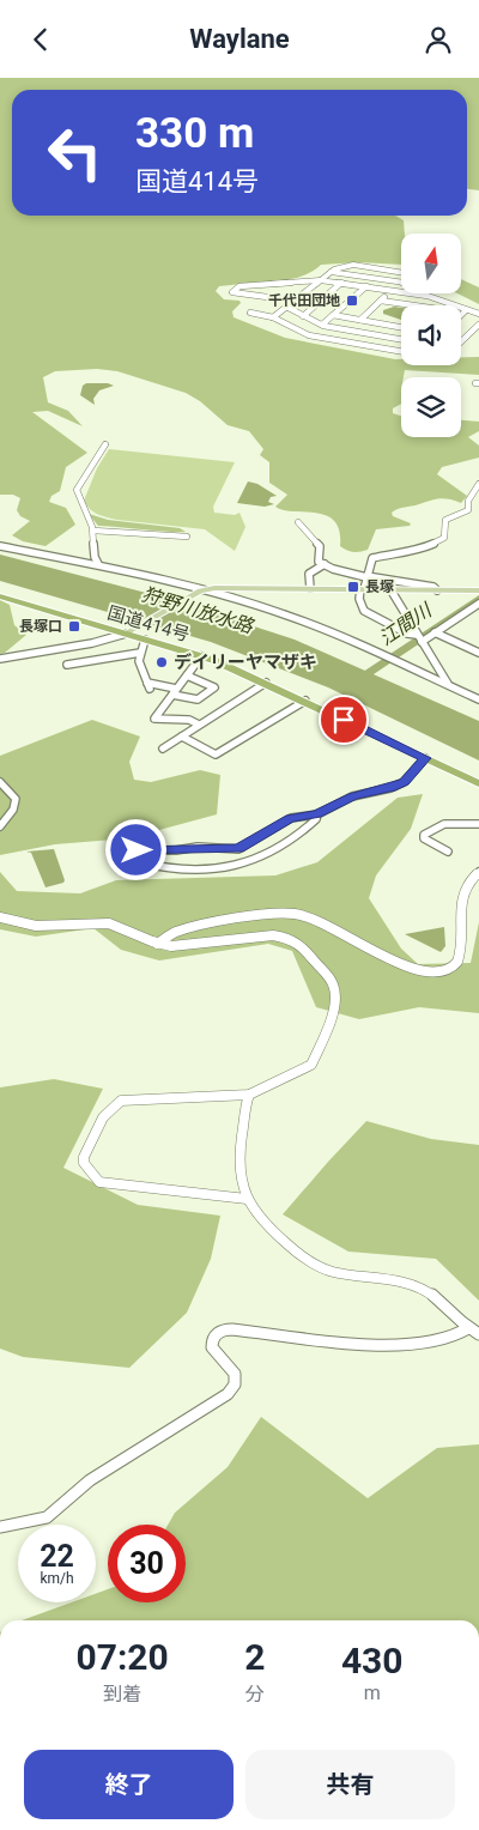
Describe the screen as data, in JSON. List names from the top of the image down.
{
  "streets": {
    "highway": ["国道414号"]
  },
  "water": ["狩野川放水路", "江間川"],
  "places": {
    "transit": ["千代田団地", "長塚", "長塚口"],
    "other": ["デイリーヤマザキ"]
  },
  "north": "top",
  "page": {
    "header": "Waylane",
    "turn": ["330 m", "国道414号"],
    "speed": "22 km/h",
    "limit": "30",
    "eta": [
      "07:20",
      "到着",
      "2",
      "分",
      "430",
      "m"
    ],
    "buttons": ["終了", "共有"]
  }
}
